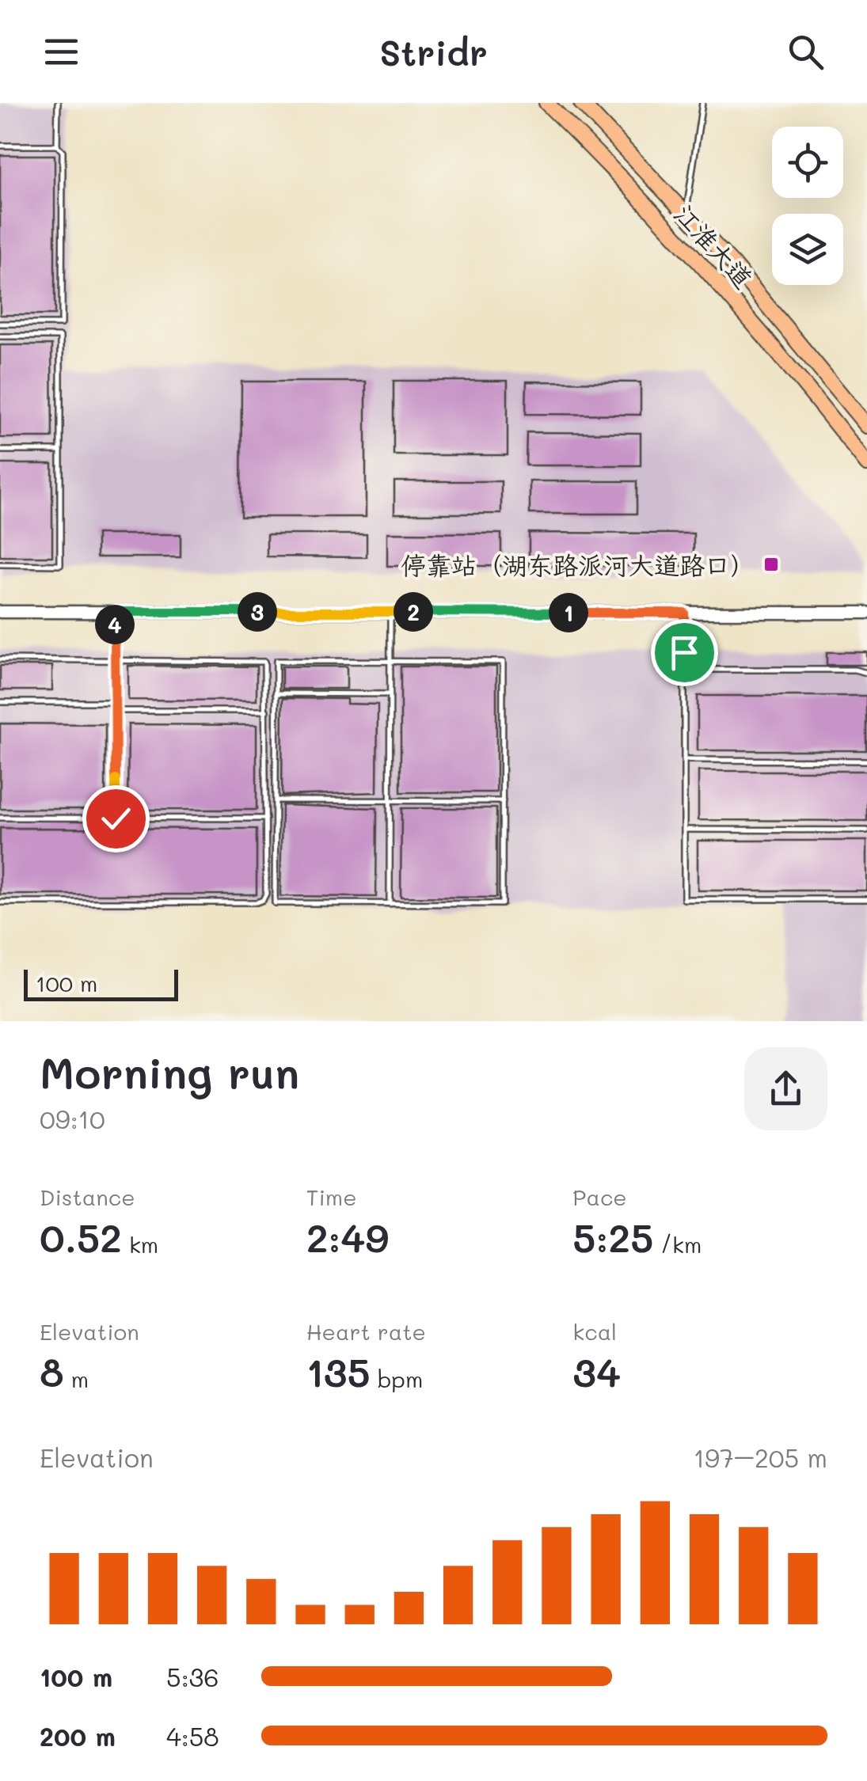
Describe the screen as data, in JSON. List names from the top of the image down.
{
  "streets": {
    "main road": ["江淮大道"]
  },
  "places": {
    "transit": ["停靠站（湖东路派河大道路口）"]
  },
  "scale_bar": "100 m",
  "page": {
    "header": "Stridr",
    "pins": [
      "2",
      "3",
      "1",
      "4"
    ],
    "scale": "100 m",
    "heading": ["Morning run", "09:10"],
    "stats": [
      ["Distance", "0.52 km"],
      ["Time", "2:49"],
      ["Pace", "5:25 /km"],
      ["Elevation", "8 m"],
      ["Heart rate", "135 bpm"],
      ["kcal", "34"]
    ],
    "chart": ["Elevation", "197–205 m"],
    "list": [
      {
        "name": "100 m",
        "note": "5:36"
      },
      {
        "name": "200 m",
        "note": "4:58"
      }
    ]
  }
}
